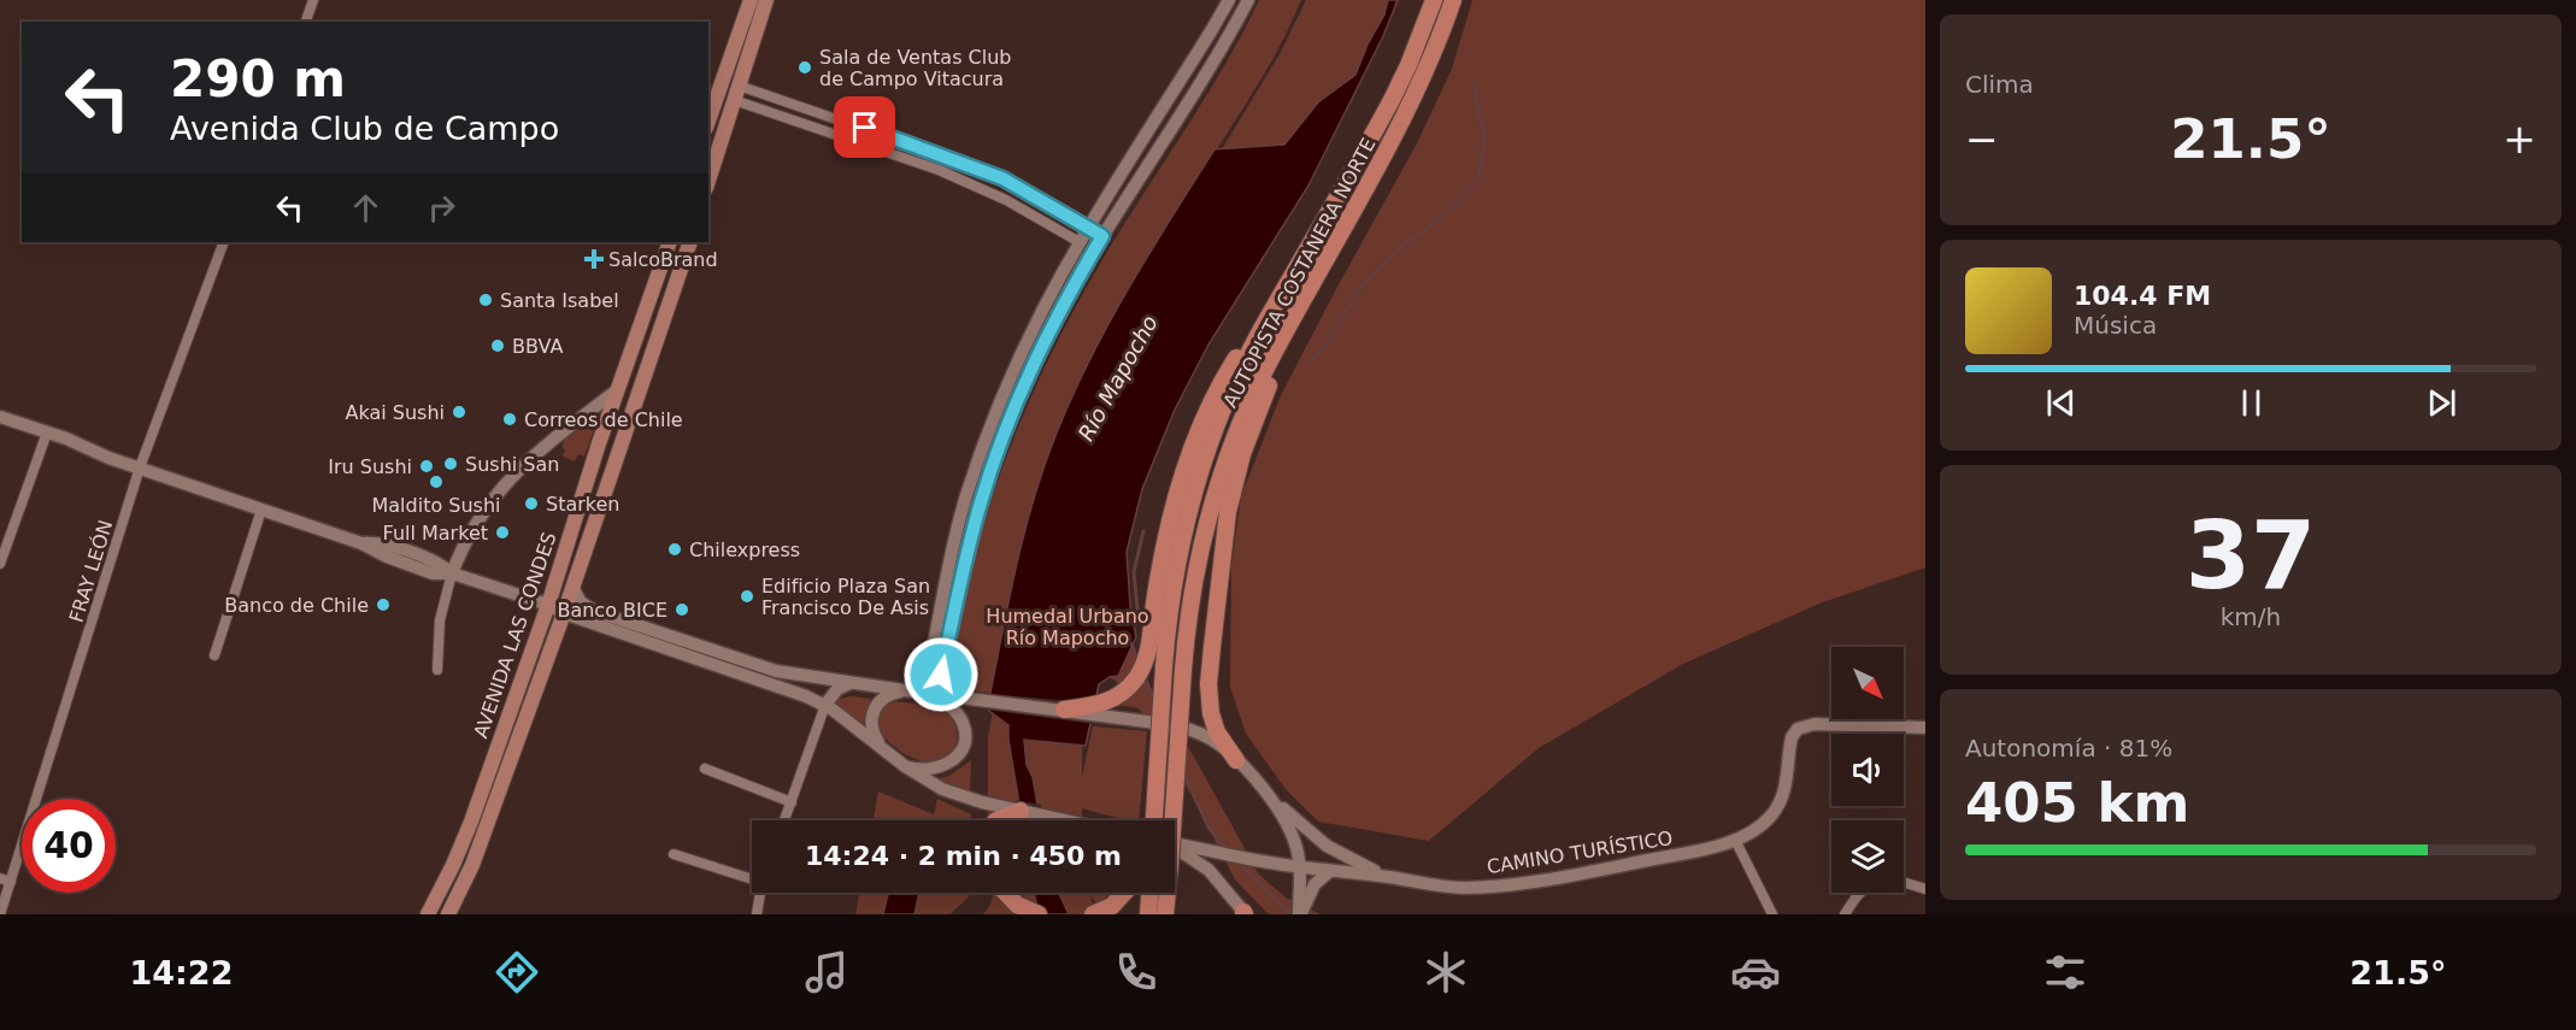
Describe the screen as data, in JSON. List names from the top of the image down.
{
  "streets": {
    "highway": ["AUTOPISTA COSTANERA NORTE"],
    "main road": ["AVENIDA LAS CONDES", "CAMINO TURÍSTICO"],
    "street": ["FRAY LEÓN"]
  },
  "water": ["Río Mapocho"],
  "parks": ["Humedal Urbano Río Mapocho"],
  "places": {
    "other": [
      "Sala de Ventas Club de Campo Vitacura",
      "Santa Isabel",
      "BBVA",
      "Akai Sushi",
      "Correos de Chile",
      "Sushi San",
      "Iru Sushi",
      "Maldito Sushi",
      "Starken",
      "Full Market",
      "Chilexpress",
      "Edificio Plaza San Francisco De Asis",
      "Banco de Chile",
      "Banco BICE"
    ],
    "health": ["SalcoBrand"]
  },
  "north": "bottom right",
  "page": {
    "tile": [
      "Clima",
      ["37", "km/h"],
      ["Autonomía · 81%", "405 km"]
    ],
    "turn": ["290 m", "Avenida Club de Campo"],
    "heat": ["−", "21.5°", "+"],
    "song": ["104.4 FM", "Música"],
    "limit": "40",
    "trip": "14:24 · 2 min · 450 m",
    "tabs": ["14:22", "21.5°"]
  }
}
